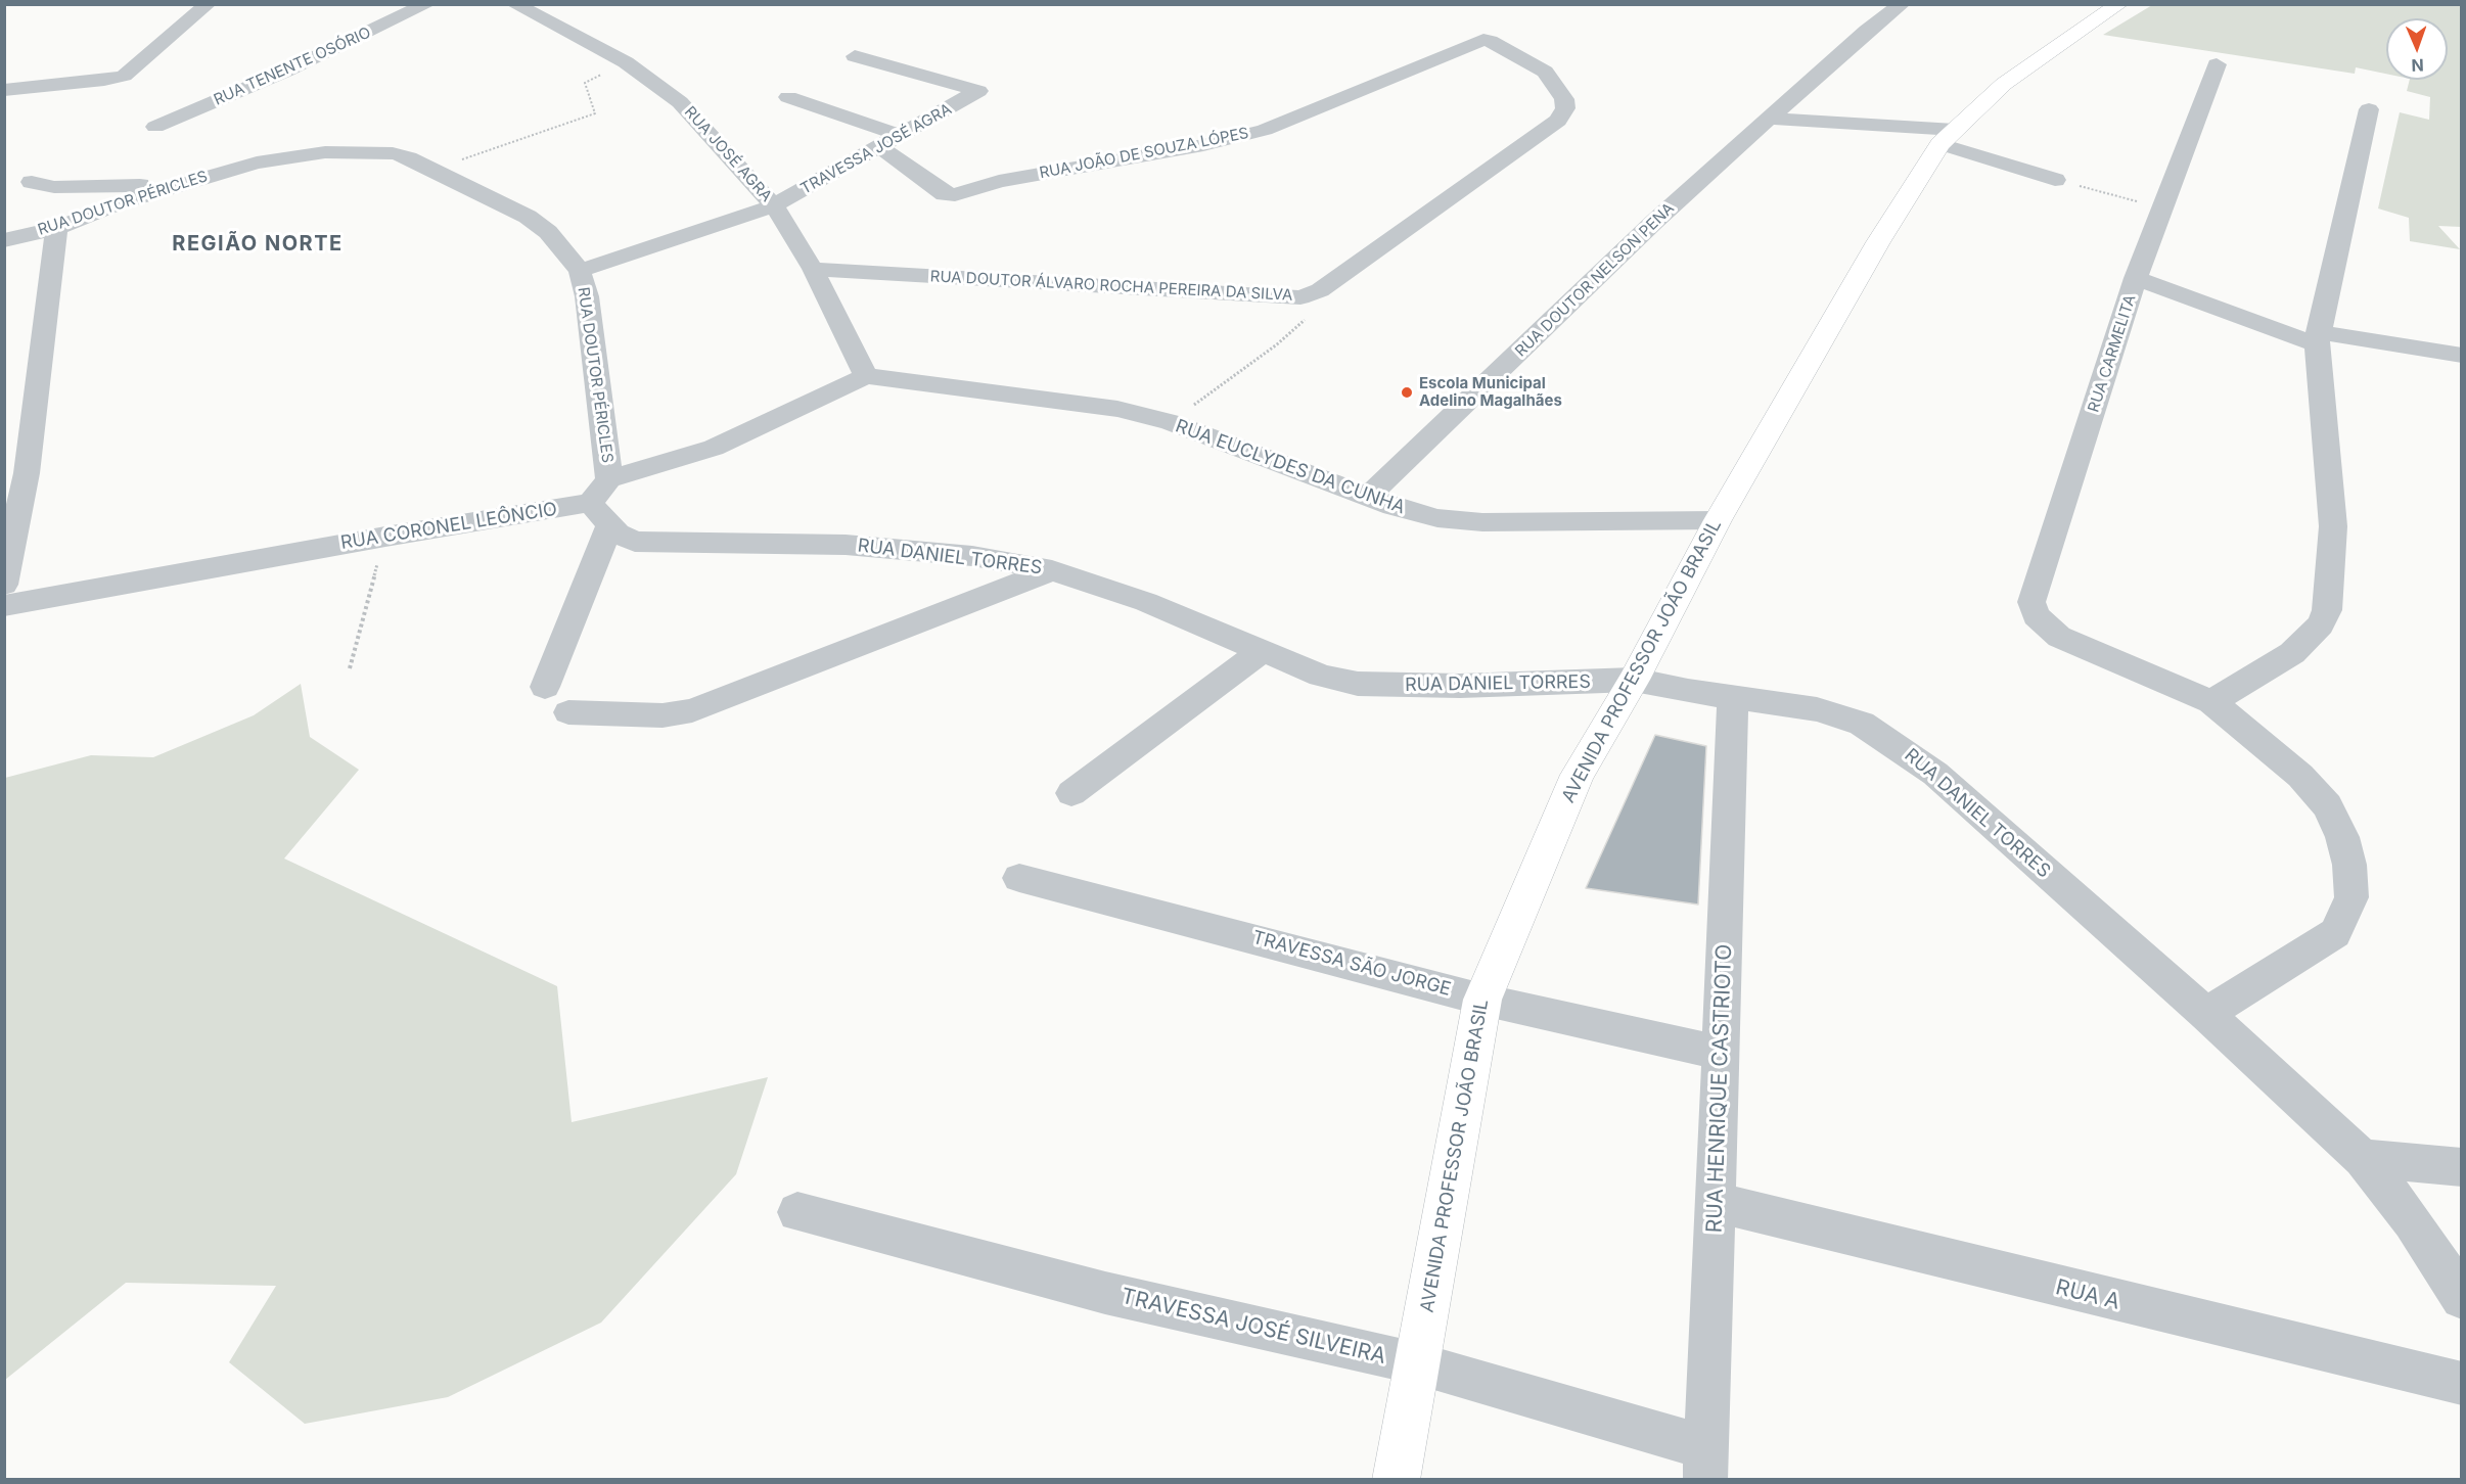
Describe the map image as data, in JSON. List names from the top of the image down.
{
  "streets": {
    "main road": ["AVENIDA PROFESSOR JOÃO BRASIL"],
    "street": [
      "RUA TENENTE OSÓRIO",
      "TRAVESSA JOSÉ AGRA",
      "RUA JOÃO DE SOUZA LÓPES",
      "RUA JOSÉ AGRA",
      "RUA DOUTOR PÉRICLES",
      "RUA DOUTOR NELSON PENA",
      "RUA DOUTOR ÁLVARO ROCHA PEREIRA DA SILVA",
      "RUA CARMELITA",
      "RUA EUCLYDES DA CUNHA",
      "RUA CORONEL LEÔNCIO",
      "RUA DANIEL TORRES",
      "TRAVESSA SÃO JORGE",
      "RUA HENRIQUE CASTRIOTO",
      "RUA A",
      "TRAVESSA JOSÉ SILVEIRA"
    ]
  },
  "crossings": [
    ["TRAVESSA JOSÉ AGRA", "RUA JOÃO DE SOUZA LÓPES"],
    ["TRAVESSA JOSÉ AGRA", "RUA JOSÉ AGRA"],
    ["TRAVESSA JOSÉ AGRA", "RUA DOUTOR PÉRICLES"],
    ["RUA JOÃO DE SOUZA LÓPES", "RUA DOUTOR ÁLVARO ROCHA PEREIRA DA SILVA"],
    ["RUA JOSÉ AGRA", "RUA DOUTOR ÁLVARO ROCHA PEREIRA DA SILVA"],
    ["RUA JOSÉ AGRA", "RUA EUCLYDES DA CUNHA"],
    ["RUA DOUTOR NELSON PENA", "RUA EUCLYDES DA CUNHA"],
    ["RUA CARMELITA", "RUA DANIEL TORRES"],
    ["RUA EUCLYDES DA CUNHA", "AVENIDA PROFESSOR JOÃO BRASIL"],
    ["RUA CORONEL LEÔNCIO", "RUA DANIEL TORRES"],
    ["RUA DANIEL TORRES", "AVENIDA PROFESSOR JOÃO BRASIL"],
    ["RUA DANIEL TORRES", "RUA HENRIQUE CASTRIOTO"],
    ["AVENIDA PROFESSOR JOÃO BRASIL", "TRAVESSA SÃO JORGE"],
    ["AVENIDA PROFESSOR JOÃO BRASIL", "TRAVESSA JOSÉ SILVEIRA"],
    ["TRAVESSA SÃO JORGE", "RUA HENRIQUE CASTRIOTO"],
    ["RUA HENRIQUE CASTRIOTO", "RUA A"],
    ["RUA HENRIQUE CASTRIOTO", "TRAVESSA JOSÉ SILVEIRA"]
  ],
  "districts": ["REGIÃO NORTE"],
  "places": ["Escola Municipal Adelino Magalhães"],
  "north": "bottom"
}
